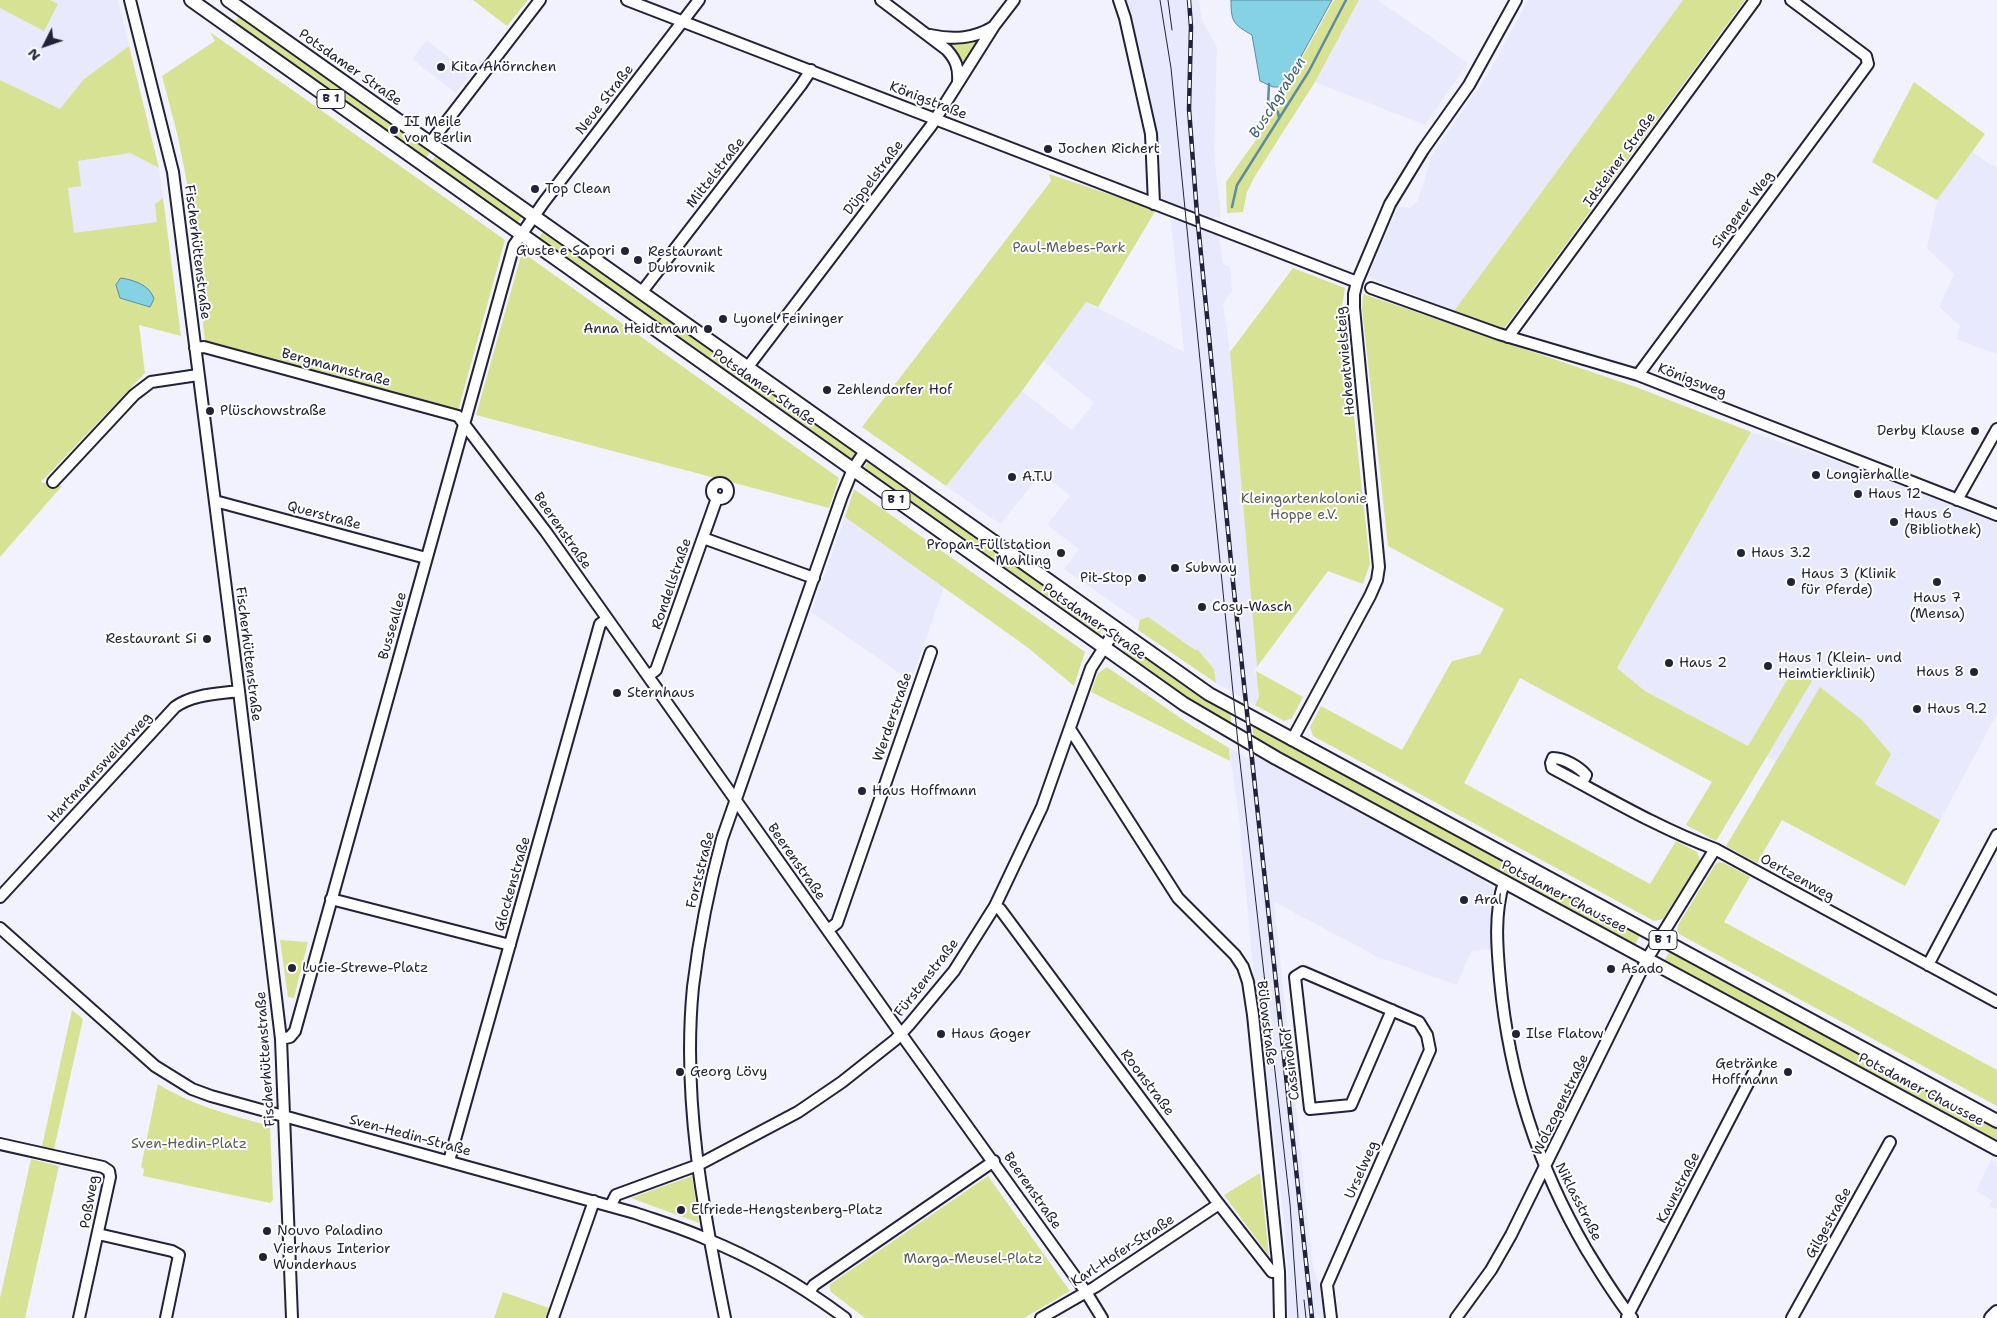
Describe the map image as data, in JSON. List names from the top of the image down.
{
  "streets": {
    "main road": ["Potsdamer Straße", "B 1", "Potsdamer Chaussee"],
    "street": [
      "Neue Straße",
      "Königstraße",
      "Idsteiner Straße",
      "Mittelstraße",
      "Düppelstraße",
      "Singener Weg",
      "Fischerhüttenstraße",
      "Hohentwielsteig",
      "Bergmannstraße",
      "Königsweg",
      "Querstraße",
      "Beerenstraße",
      "Rondellstraße",
      "Busseallee",
      "Werderstraße",
      "Hartmannsweilerweg",
      "Forststraße",
      "Oertzenweg",
      "Glockenstraße",
      "Fürstenstraße",
      "Bülowstraße",
      "Cassinohof",
      "Roonstraße",
      "Wolzogenstraße",
      "Sven-Hedin-Straße",
      "Urselweg",
      "Kaunstraße",
      "Poßweg",
      "Niklasstraße",
      "Gilgestraße",
      "Karl-Hofer-Straße"
    ]
  },
  "crossings": [
    ["Potsdamer Straße", "Neue Straße"],
    ["Potsdamer Straße", "Mittelstraße"],
    ["Potsdamer Straße", "Düppelstraße"],
    ["Potsdamer Straße", "Hohentwielsteig"],
    ["Potsdamer Straße", "Busseallee"],
    ["Potsdamer Straße", "Forststraße"],
    ["Potsdamer Straße", "Potsdamer Chaussee"],
    ["Potsdamer Straße", "Fürstenstraße"],
    ["Neue Straße", "Königstraße"],
    ["Neue Straße", "Busseallee"],
    ["Königstraße", "Mittelstraße"],
    ["Königstraße", "Düppelstraße"],
    ["Königstraße", "Hohentwielsteig"],
    ["Idsteiner Straße", "Königsweg"],
    ["Singener Weg", "Königsweg"],
    ["Fischerhüttenstraße", "Bergmannstraße"],
    ["Fischerhüttenstraße", "Querstraße"],
    ["Fischerhüttenstraße", "Busseallee"],
    ["Fischerhüttenstraße", "Hartmannsweilerweg"],
    ["Fischerhüttenstraße", "Sven-Hedin-Straße"],
    ["Hohentwielsteig", "Potsdamer Chaussee"],
    ["Bergmannstraße", "Beerenstraße"],
    ["Bergmannstraße", "Busseallee"],
    ["Querstraße", "Busseallee"],
    ["Beerenstraße", "Rondellstraße"],
    ["Beerenstraße", "Busseallee"],
    ["Beerenstraße", "Werderstraße"],
    ["Beerenstraße", "Forststraße"],
    ["Beerenstraße", "Glockenstraße"],
    ["Beerenstraße", "Fürstenstraße"],
    ["Beerenstraße", "Karl-Hofer-Straße"],
    ["Forststraße", "Fürstenstraße"],
    ["Forststraße", "Sven-Hedin-Straße"],
    ["Oertzenweg", "Wolzogenstraße"],
    ["Glockenstraße", "Sven-Hedin-Straße"],
    ["Potsdamer Chaussee", "Wolzogenstraße"],
    ["Potsdamer Chaussee", "Niklasstraße"],
    ["Fürstenstraße", "Bülowstraße"],
    ["Fürstenstraße", "Roonstraße"],
    ["Fürstenstraße", "Sven-Hedin-Straße"],
    ["Bülowstraße", "Roonstraße"],
    ["Cassinohof", "Urselweg"],
    ["Roonstraße", "Karl-Hofer-Straße"],
    ["Wolzogenstraße", "Niklasstraße"],
    ["Kaunstraße", "Niklasstraße"]
  ],
  "water": ["Buschgraben"],
  "parks": [
    "Paul-Mebes-Park",
    "Kleingartenkolonie Hoppe e.V.",
    "Sven-Hedin-Platz",
    "Marga-Meusel-Platz"
  ],
  "places": [
    "Kita Ahörnchen",
    "II Meile von Berlin",
    "Jochen Richert",
    "Top Clean",
    "Guste e Sapori",
    "Restaurant Dubrovnik",
    "Lyonel Feininger",
    "Anna Heidtmann",
    "Zehlendorfer Hof",
    "Plüschowstraße",
    "Derby Klause",
    "Longierhalle",
    "A.T.U",
    "Haus 12",
    "Haus 6 (Bibliothek)",
    "Propan-Füllstation Mahling",
    "Haus 3.2",
    "Subway",
    "Pit-Stop",
    "Haus 3 (Klinik für Pferde)",
    "Haus 7 (Mensa)",
    "Cosy-Wasch",
    "Restaurant Si",
    "Haus 2",
    "Haus 1 (Klein- und Heimtierklinik)",
    "Haus 8",
    "Sternhaus",
    "Haus 9.2",
    "Haus Hoffmann",
    "Aral",
    "Lucie-Strewe-Platz",
    "Asado",
    "Haus Goger",
    "Ilse Flatow",
    "Georg Lövy",
    "Getränke Hoffmann",
    "Elfriede-Hengstenberg-Platz",
    "Nouvo Paladino",
    "Vierhaus Interior Wunderhaus"
  ],
  "north": "bottom left"
}
